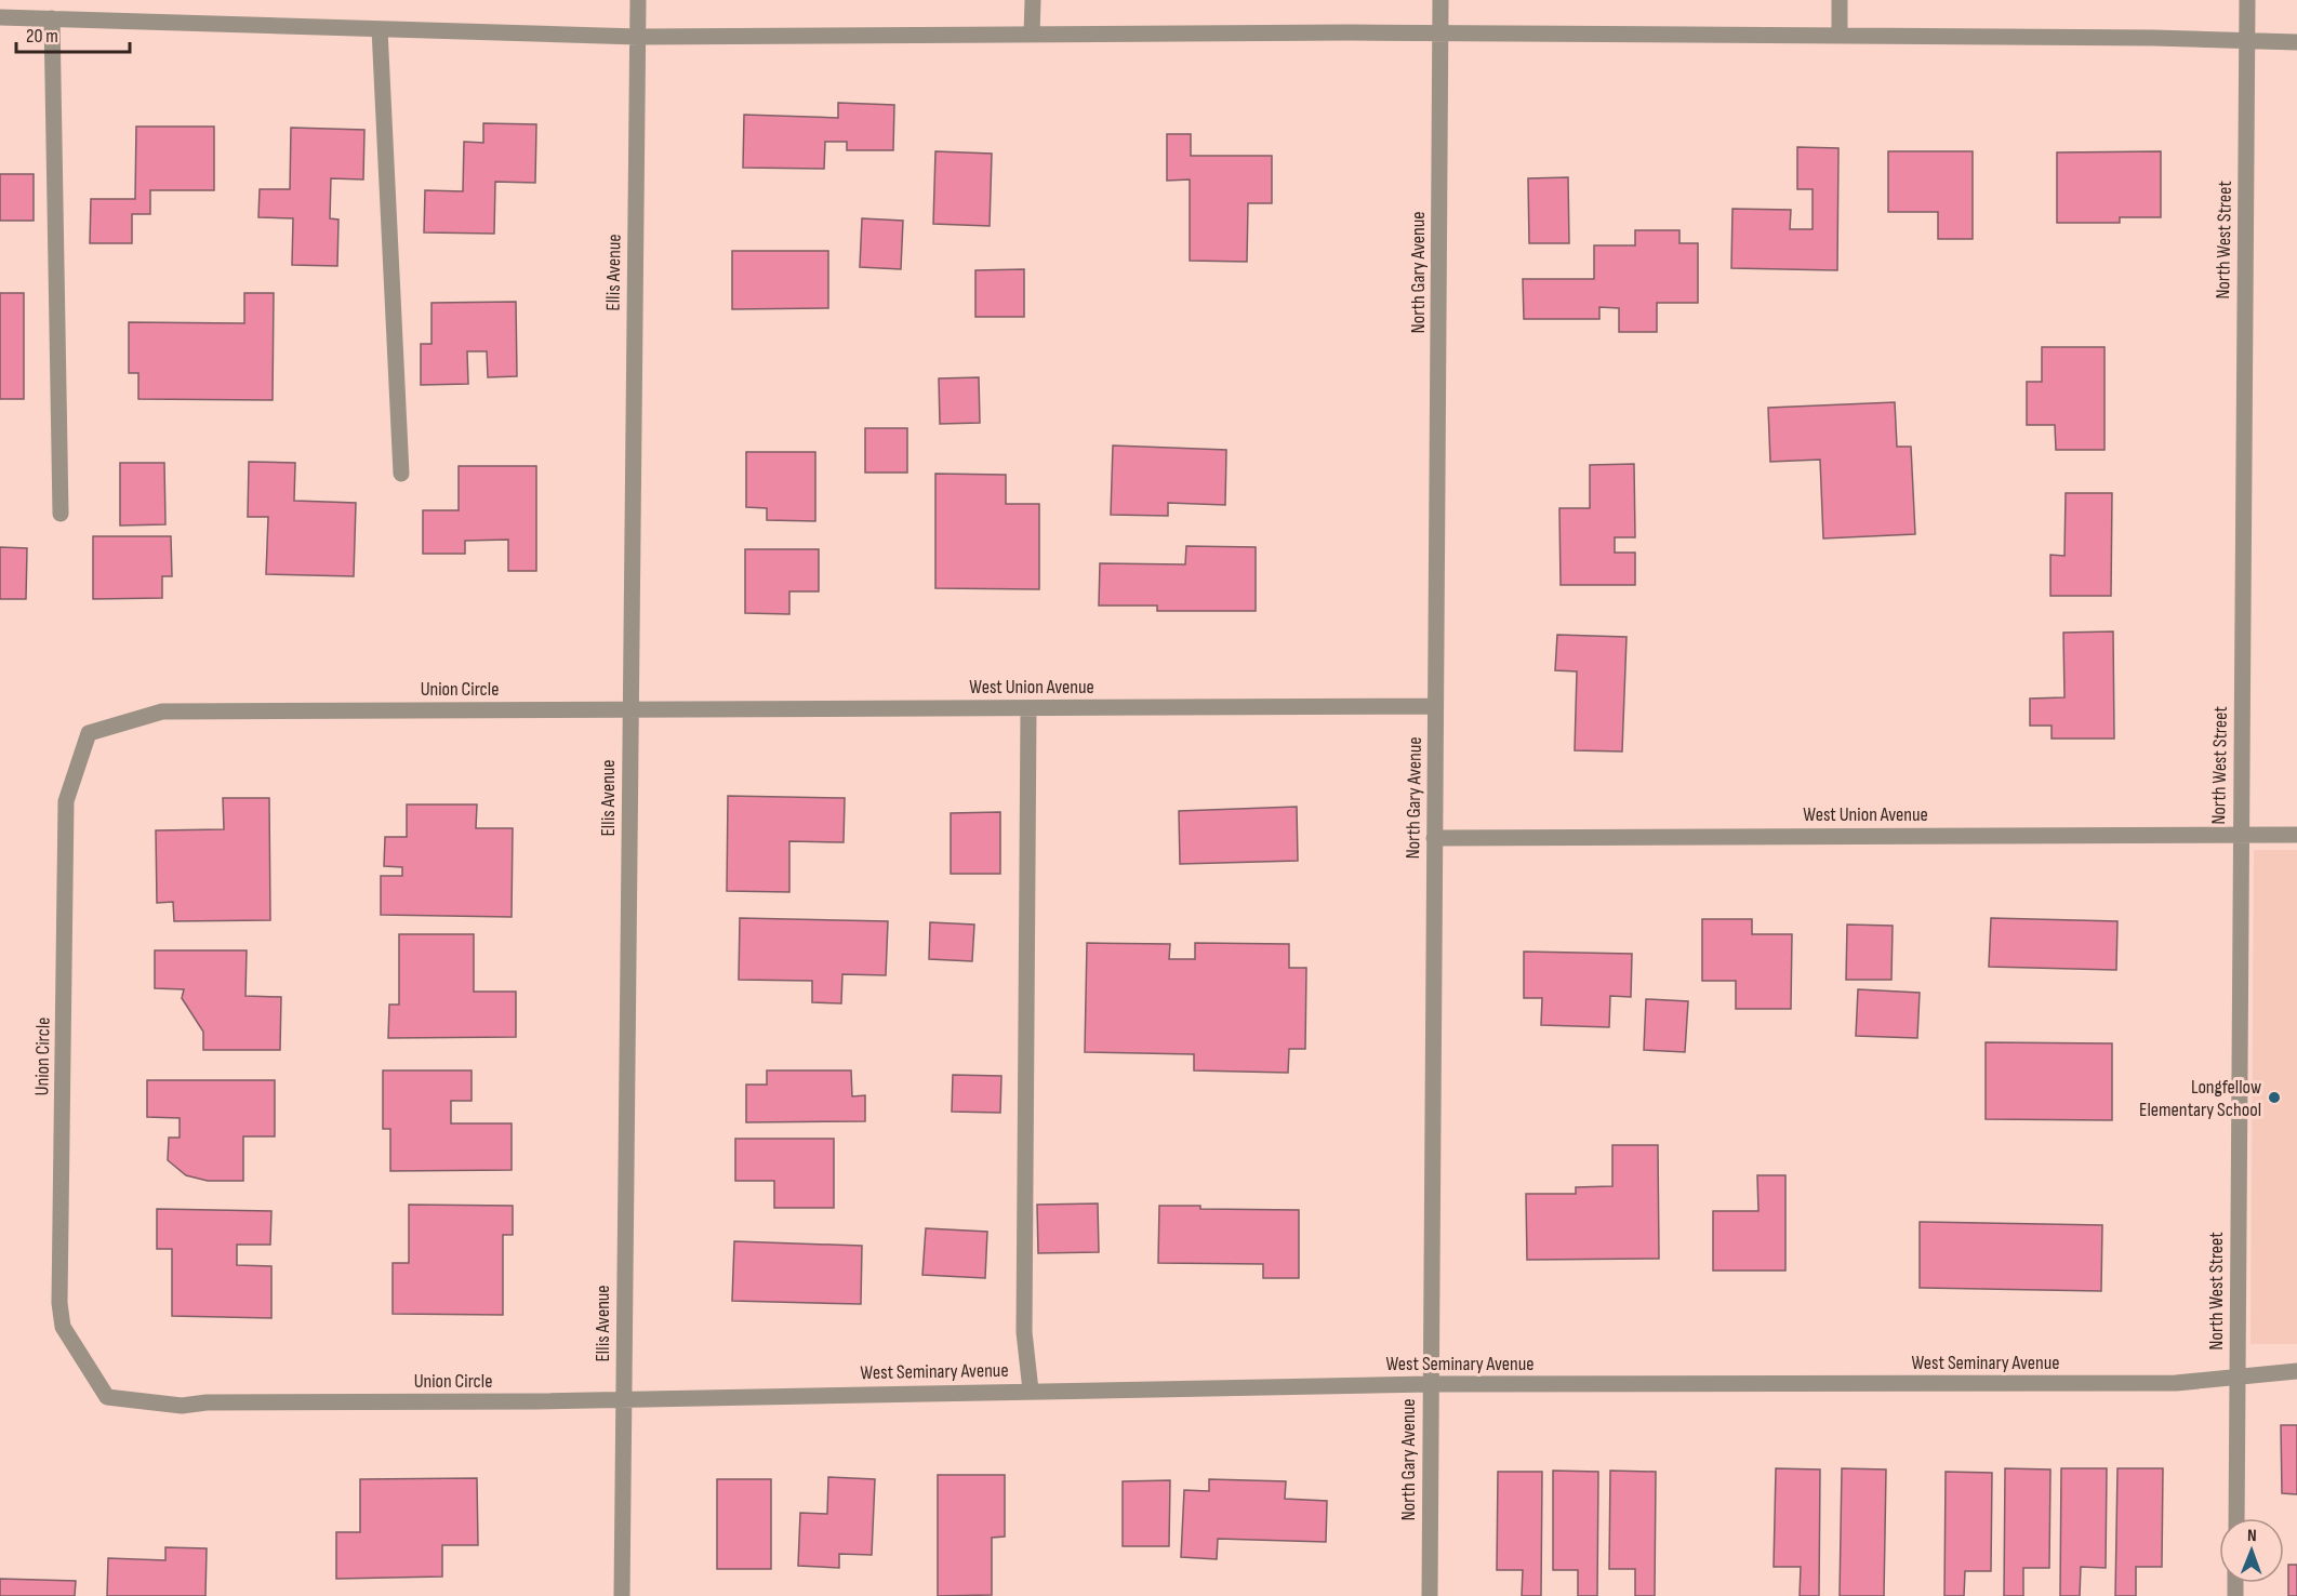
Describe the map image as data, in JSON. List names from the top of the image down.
{
  "streets": {
    "street": [
      "North West Street",
      "Ellis Avenue",
      "North Gary Avenue",
      "West Union Avenue",
      "Union Circle",
      "West Seminary Avenue"
    ]
  },
  "crossings": [
    ["North West Street", "West Union Avenue"],
    ["North West Street", "West Seminary Avenue"],
    ["Ellis Avenue", "West Union Avenue"],
    ["Ellis Avenue", "Union Circle"],
    ["Ellis Avenue", "West Seminary Avenue"],
    ["North Gary Avenue", "West Union Avenue"],
    ["North Gary Avenue", "West Seminary Avenue"],
    ["West Union Avenue", "Union Circle"],
    ["Union Circle", "West Seminary Avenue"]
  ],
  "places": ["Longfellow Elementary School"],
  "scale_bar": "20 m",
  "north": "top"
}
